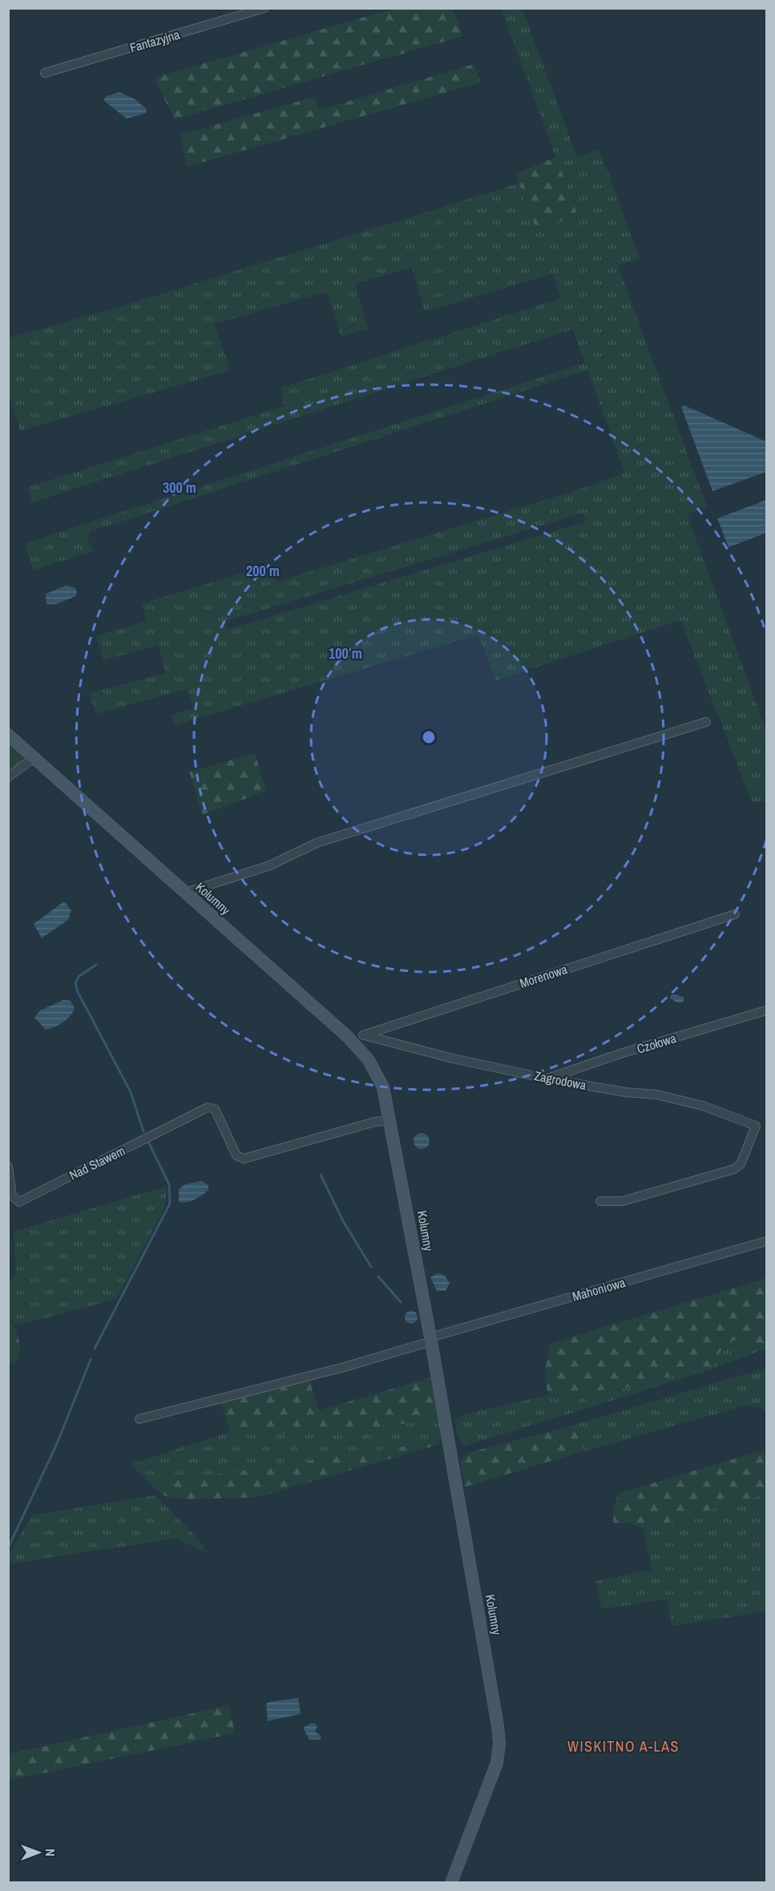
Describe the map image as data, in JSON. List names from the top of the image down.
{
  "streets": {
    "street": [
      "Fantazyjna",
      "Kolumny",
      "Morenowa",
      "Czołowa",
      "Zagrodowa",
      "Nad Stawem",
      "Mahoniowa"
    ]
  },
  "crossings": [
    ["Kolumny", "Morenowa"],
    ["Kolumny", "Zagrodowa"],
    ["Kolumny", "Nad Stawem"],
    ["Kolumny", "Mahoniowa"],
    ["Morenowa", "Zagrodowa"],
    ["Czołowa", "Zagrodowa"]
  ],
  "districts": ["WISKITNO A-LAS"],
  "north": "right",
  "rings": ["300 m", "200 m", "100 m"]
}
